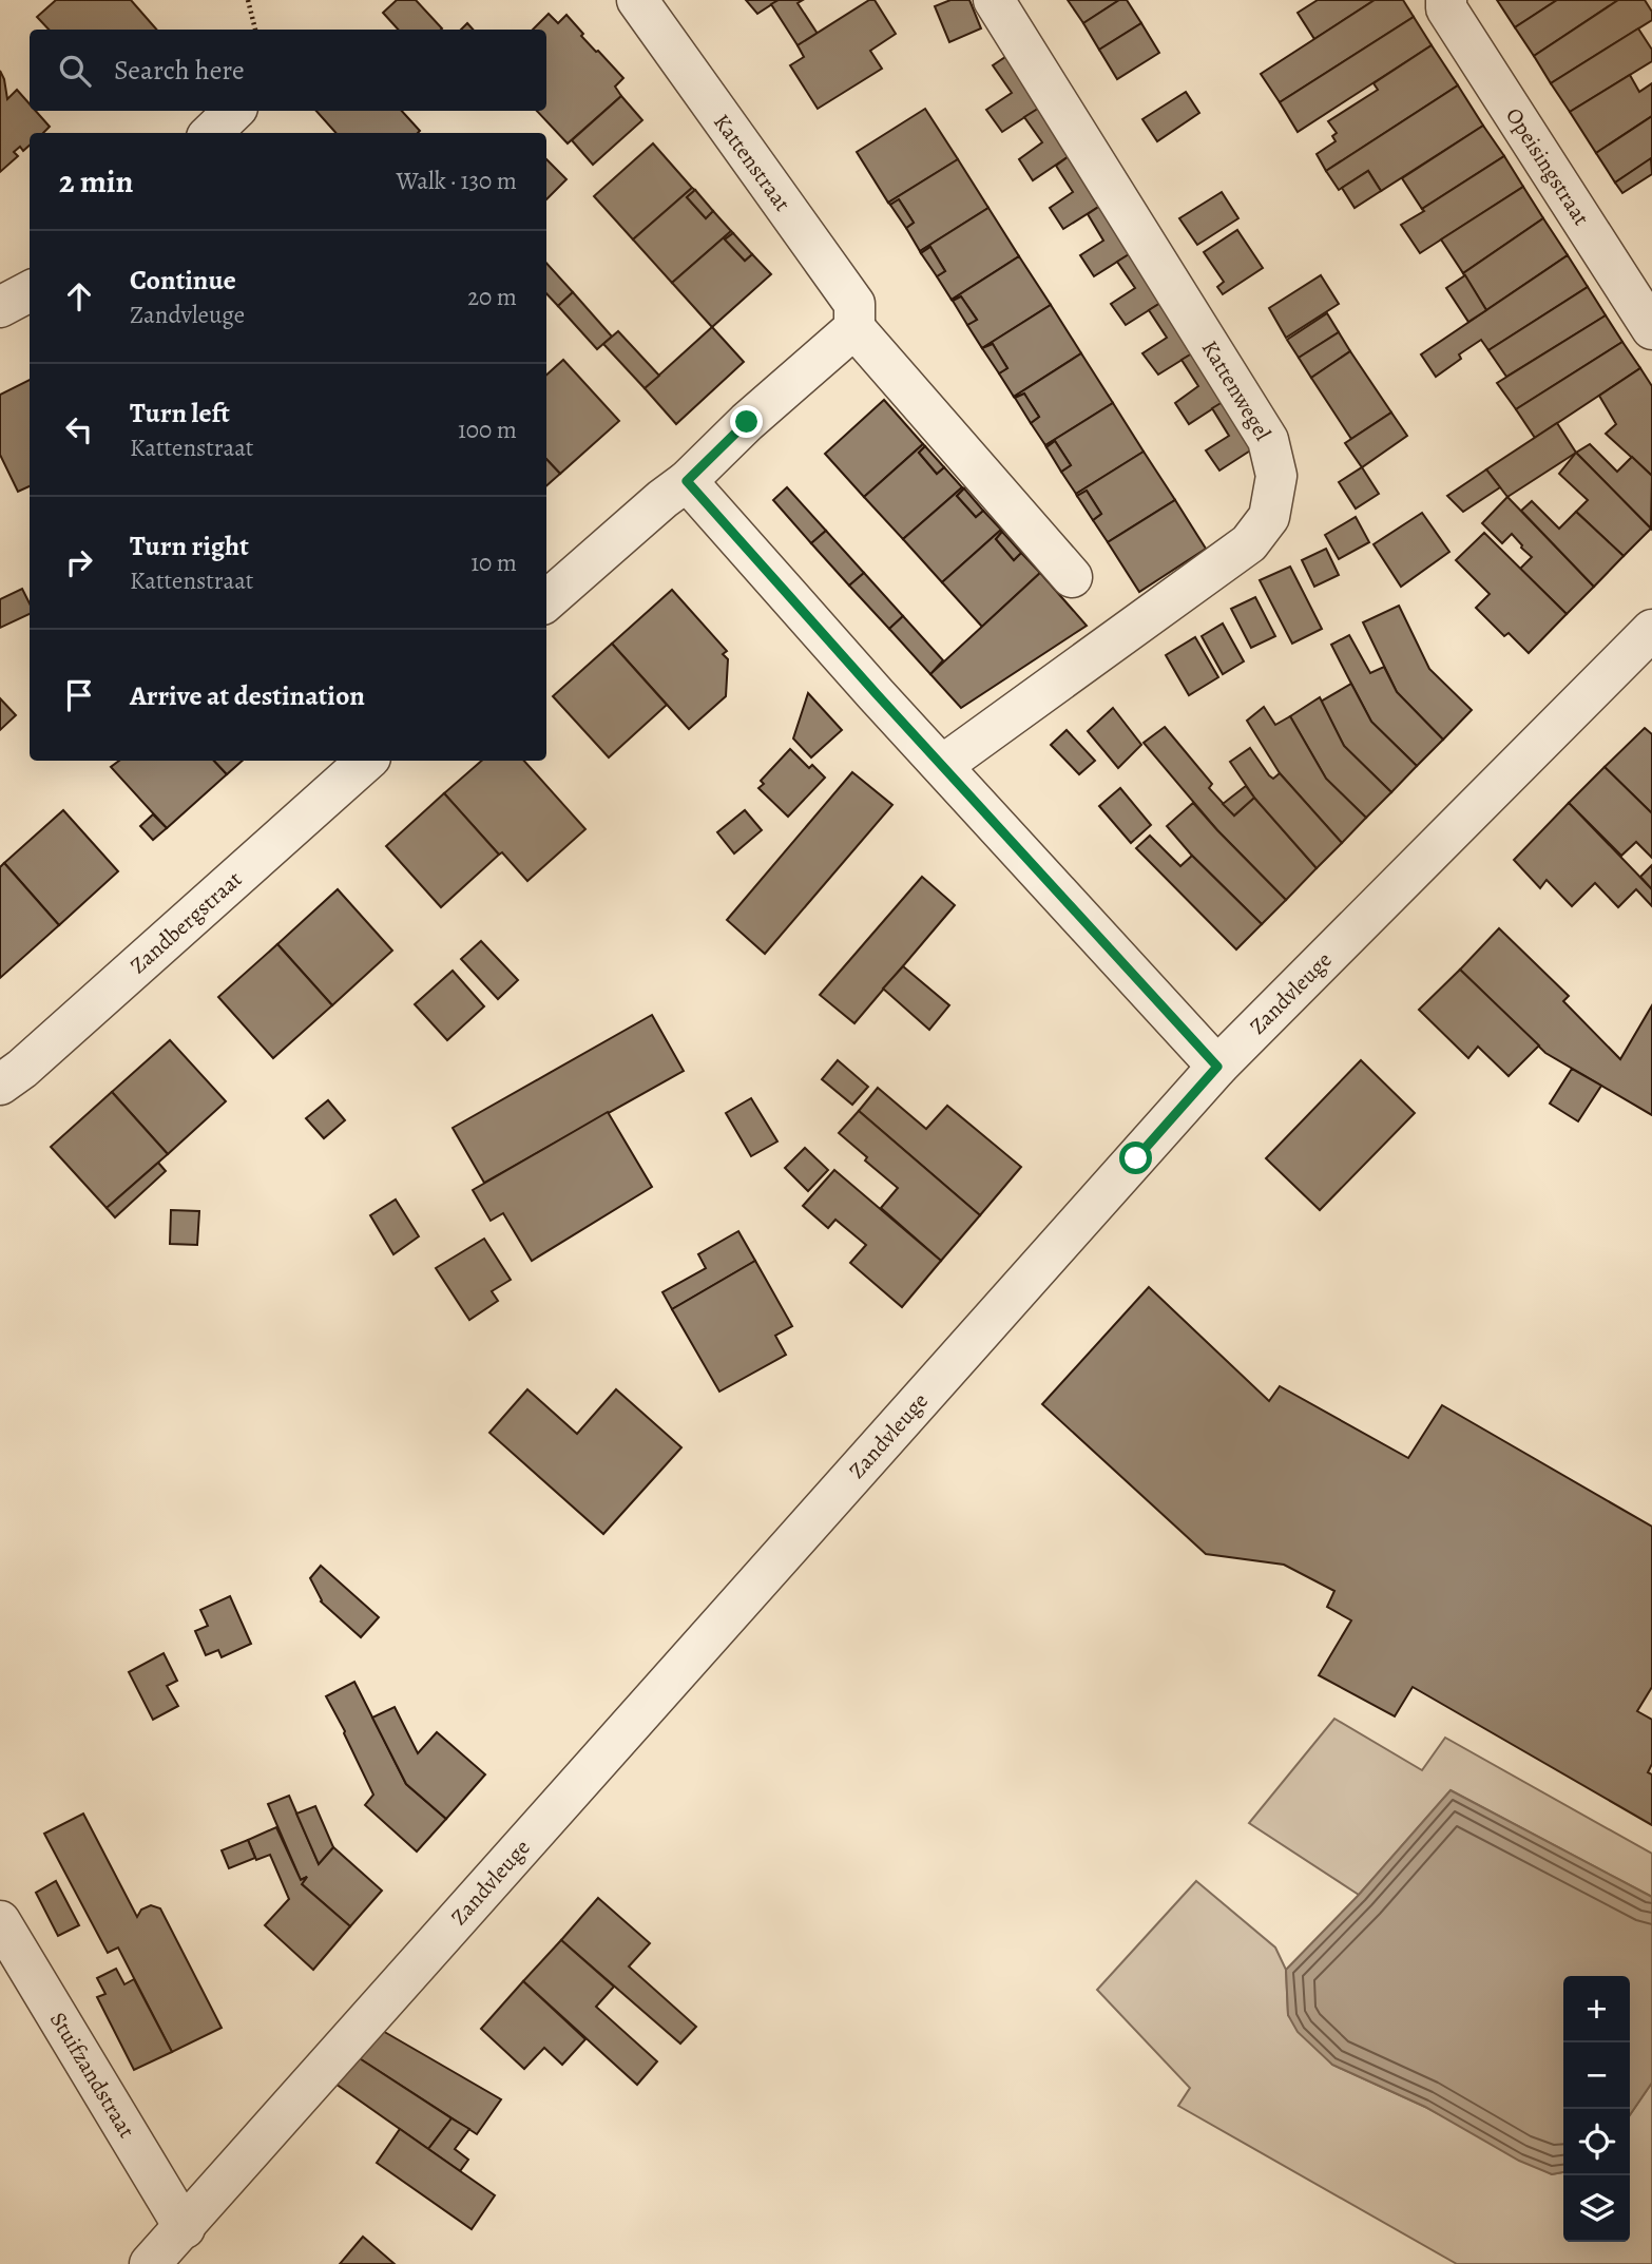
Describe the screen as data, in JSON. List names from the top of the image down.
{
  "streets": {
    "street": [
      "Kattenstraat",
      "Opeisingstraat",
      "Kattenwegel",
      "Zandbergstraat",
      "Zandvleuge",
      "Stuifzandstraat"
    ]
  },
  "crossings": [
    ["Zandvleuge", "Stuifzandstraat"]
  ],
  "page": {
    "search": "Search here",
    "heading": ["2 min", "Walk · 130 m"],
    "list": [
      ["Continue", "Zandvleuge", "20 m"],
      ["Turn left", "Kattenstraat", "100 m"],
      ["Turn right", "Kattenstraat", "10 m"],
      "Arrive at destination"
    ],
    "map_buttons": ["+", "−"]
  }
}
